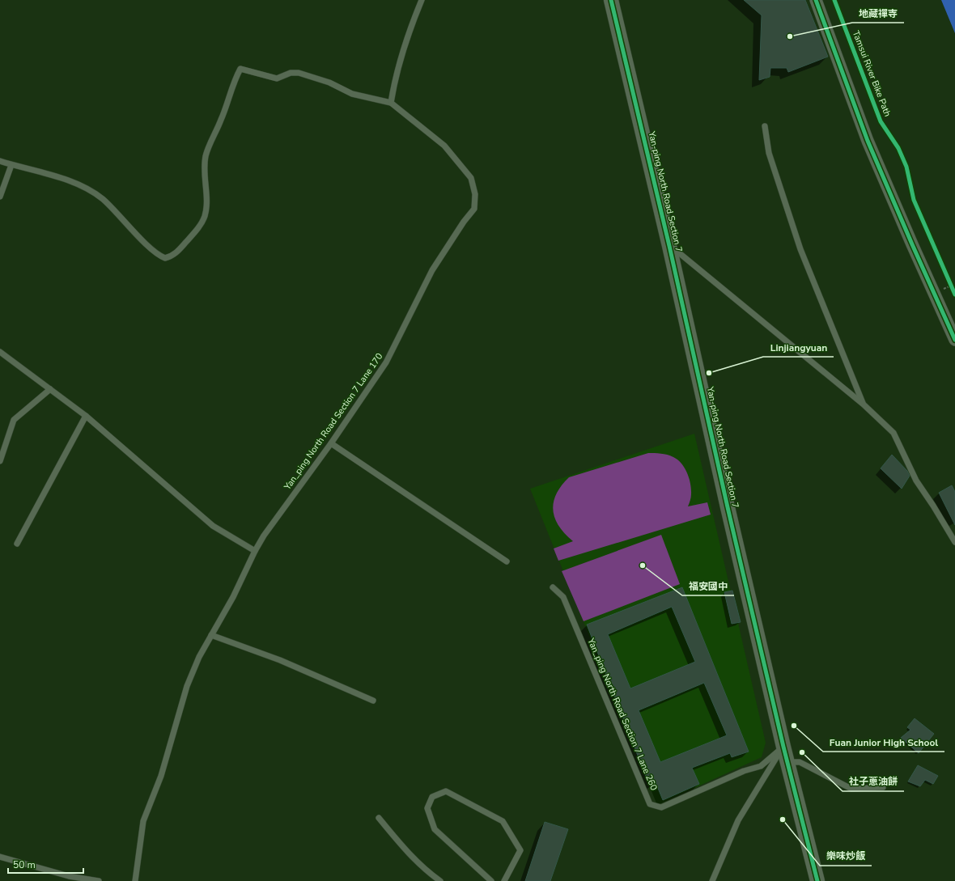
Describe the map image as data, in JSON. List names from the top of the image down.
{
  "streets": {
    "street": ["Yan-ping North Road Section 7"],
    "lane": ["Yan_ping North Road Section 7 Lane 170", "Yan_ping North Road Section 7 Lane 260"],
    "cycle path": ["Tamsui River Bike Path"]
  },
  "crossings": [
    ["Yan-ping North Road Section 7", "Yan_ping North Road Section 7 Lane 260"]
  ],
  "places": [
    "地藏禪寺",
    "Linjiangyuan",
    "福安國中",
    "Fuan Junior High School",
    "社子蔥油餅",
    "樂味炒飯"
  ],
  "scale_bar": "50 m"
}
